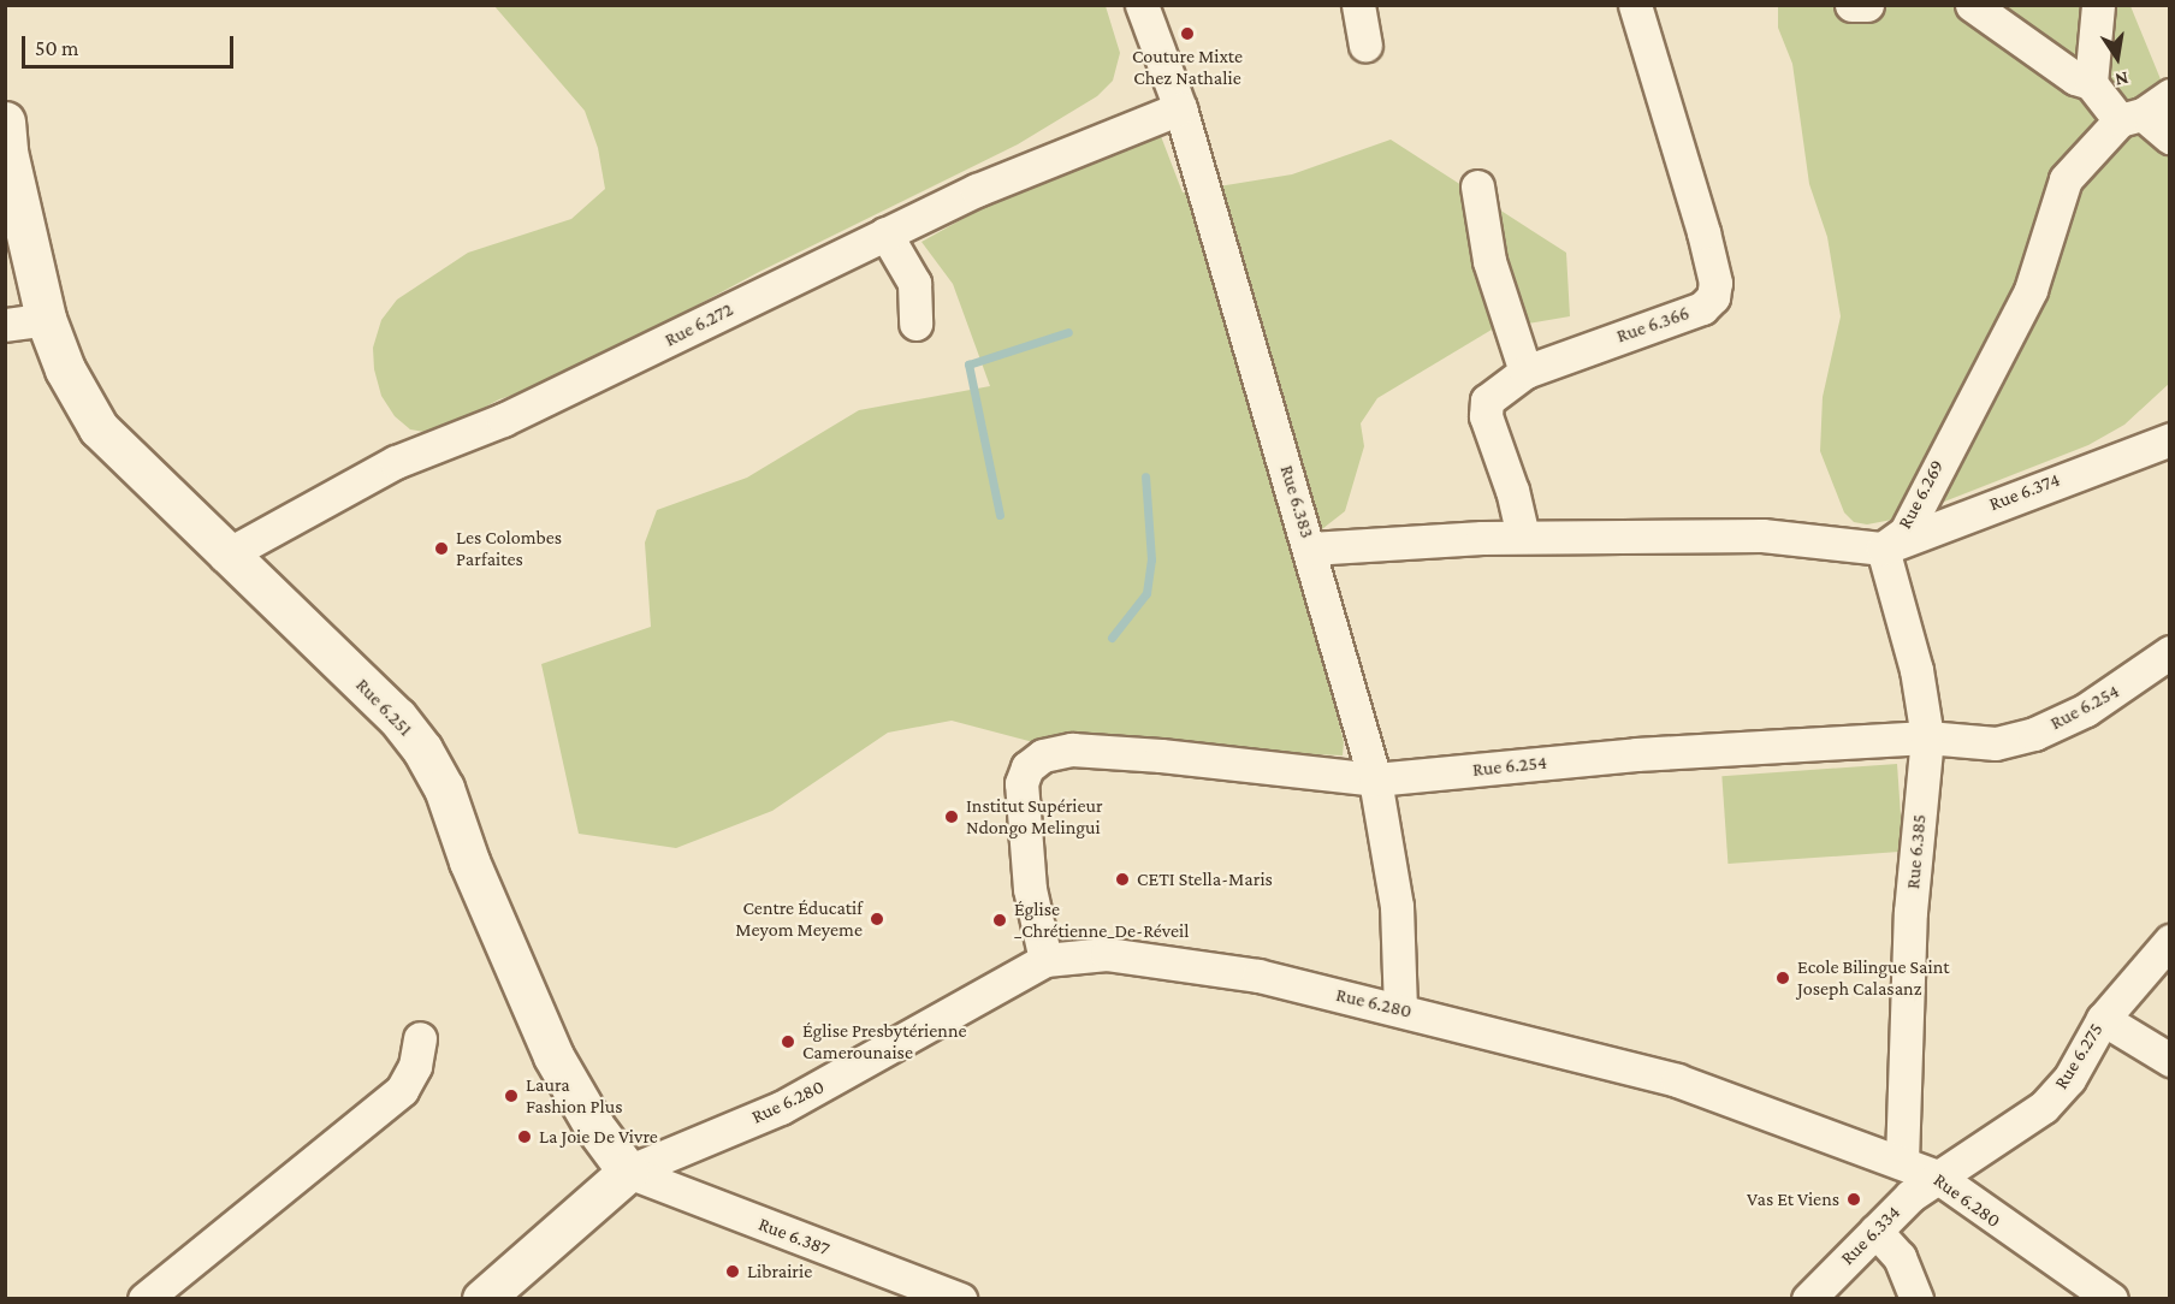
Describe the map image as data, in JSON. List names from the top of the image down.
{
  "streets": {
    "main road": ["Rue 6.251"],
    "street": [
      "Rue 6.272",
      "Rue 6.366",
      "Rue 6.374",
      "Rue 6.269",
      "Rue 6.383",
      "Rue 6.254",
      "Rue 6.385",
      "Rue 6.280",
      "Rue 6.275",
      "Rue 6.334",
      "Rue 6.387"
    ]
  },
  "crossings": [
    ["Rue 6.272", "Rue 6.383"],
    ["Rue 6.272", "Rue 6.251"],
    ["Rue 6.366", "Rue 6.269"],
    ["Rue 6.374", "Rue 6.269"],
    ["Rue 6.374", "Rue 6.385"],
    ["Rue 6.269", "Rue 6.383"],
    ["Rue 6.269", "Rue 6.385"],
    ["Rue 6.383", "Rue 6.254"],
    ["Rue 6.383", "Rue 6.280"],
    ["Rue 6.251", "Rue 6.280"],
    ["Rue 6.251", "Rue 6.387"],
    ["Rue 6.254", "Rue 6.385"],
    ["Rue 6.254", "Rue 6.280"],
    ["Rue 6.385", "Rue 6.280"],
    ["Rue 6.280", "Rue 6.275"],
    ["Rue 6.280", "Rue 6.334"],
    ["Rue 6.280", "Rue 6.387"],
    ["Rue 6.275", "Rue 6.334"]
  ],
  "places": [
    "Couture Mixte Chez Nathalie",
    "Les Colombes Parfaites",
    "Institut Supérieur Ndongo Melingui",
    "CETI Stella-Maris",
    "Centre Éducatif Meyom Meyeme",
    "Église _Chrétienne_De-Réveil",
    "Ecole Bilingue Saint Joseph Calasanz",
    "Église Presbytérienne Camerounaise",
    "Laura Fashion Plus",
    "La Joie De Vivre",
    "Vas Et Viens",
    "Librairie"
  ],
  "scale_bar": "50 m",
  "north": "bottom"
}
